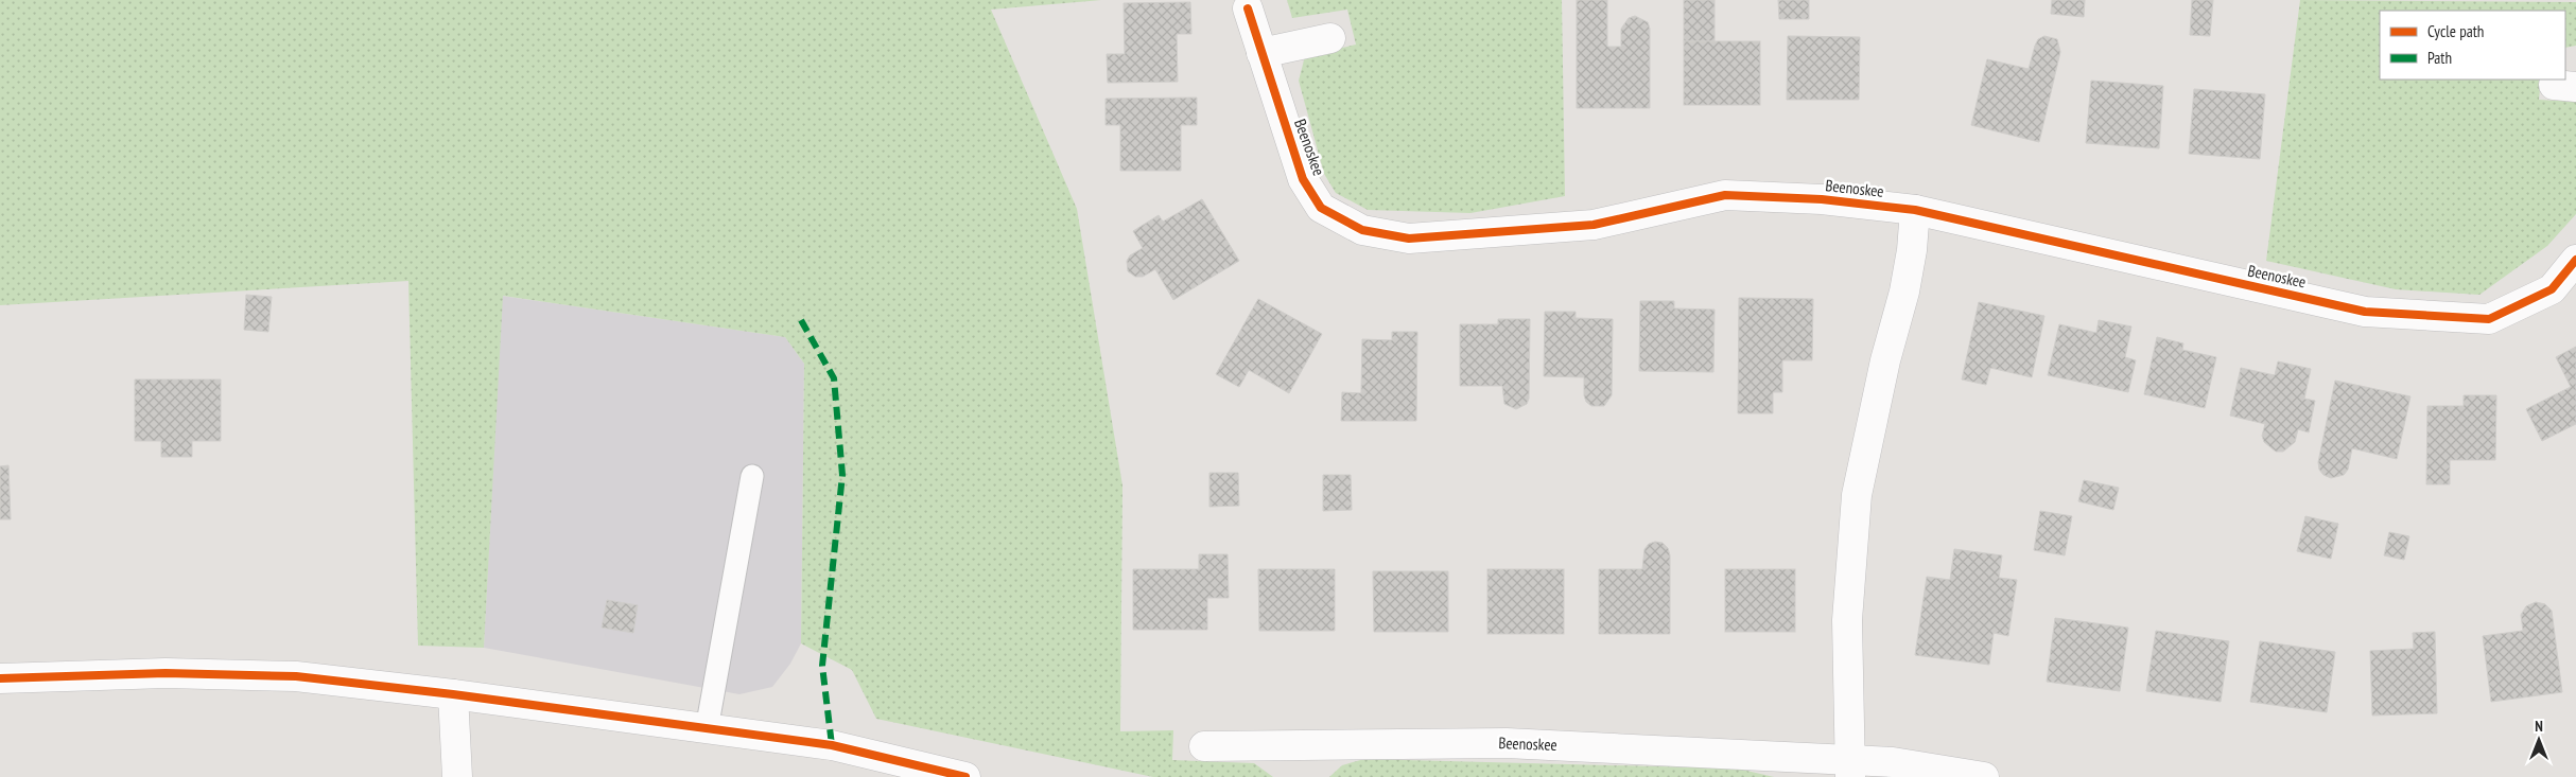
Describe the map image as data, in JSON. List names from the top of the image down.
{
  "streets": {
    "street": ["Beenoskee"]
  },
  "legend": ["Cycle path", "Path"],
  "north": "top"
}
